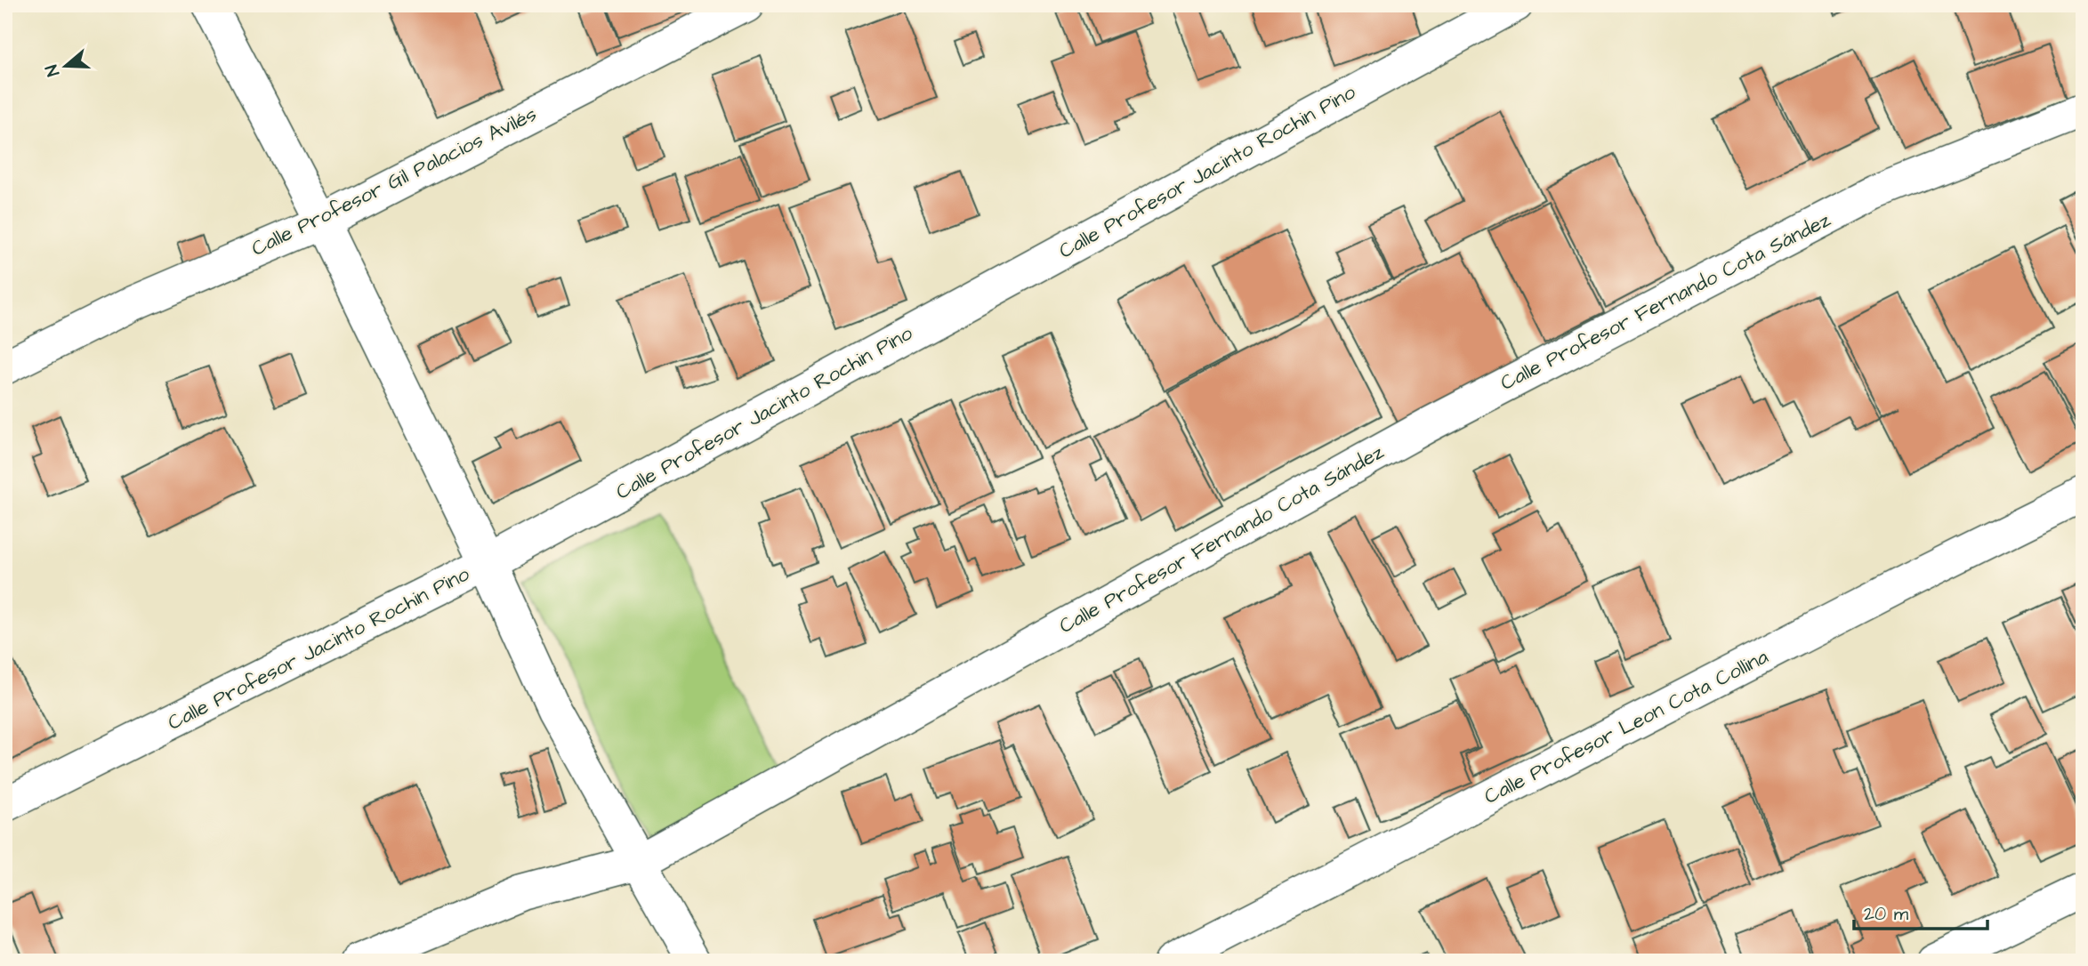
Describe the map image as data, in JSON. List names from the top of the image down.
{
  "streets": {
    "street": [
      "Calle Profesor Jacinto Rochin Pino",
      "Calle Profesor Gil Palacios Avilés",
      "Calle Profesor Fernando Cota Sández",
      "Calle Profesor Leon Cota Collina"
    ]
  },
  "scale_bar": "20 m",
  "north": "left"
}
